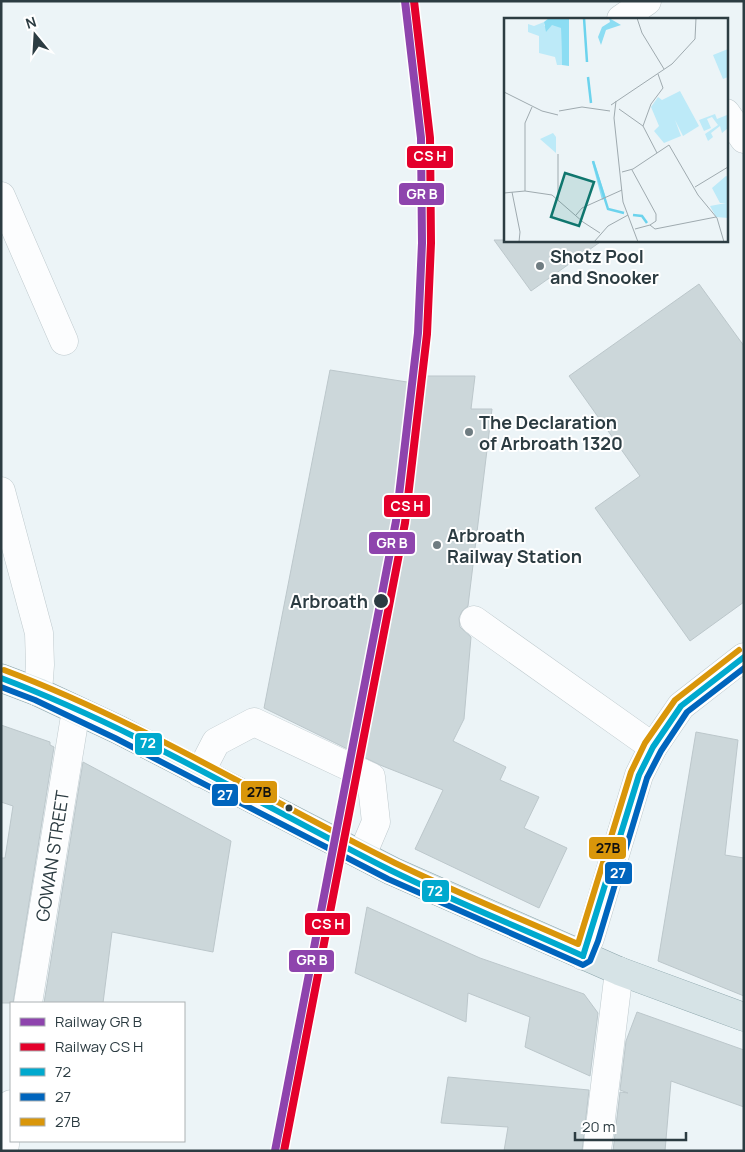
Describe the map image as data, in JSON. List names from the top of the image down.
{
  "streets": {
    "street": ["GOWAN STREET"]
  },
  "places": [
    "Shotz Pool and Snooker",
    "The Declaration of Arbroath 1320",
    "Arbroath Railway Station",
    "Arbroath"
  ],
  "lines": ["transit line 27B", "transit line 72", "transit line 27"],
  "legend": [
    "Railway GR B",
    "Railway CS H",
    "72",
    "27",
    "27B"
  ],
  "scale_bar": "20 m",
  "north": "top"
}
